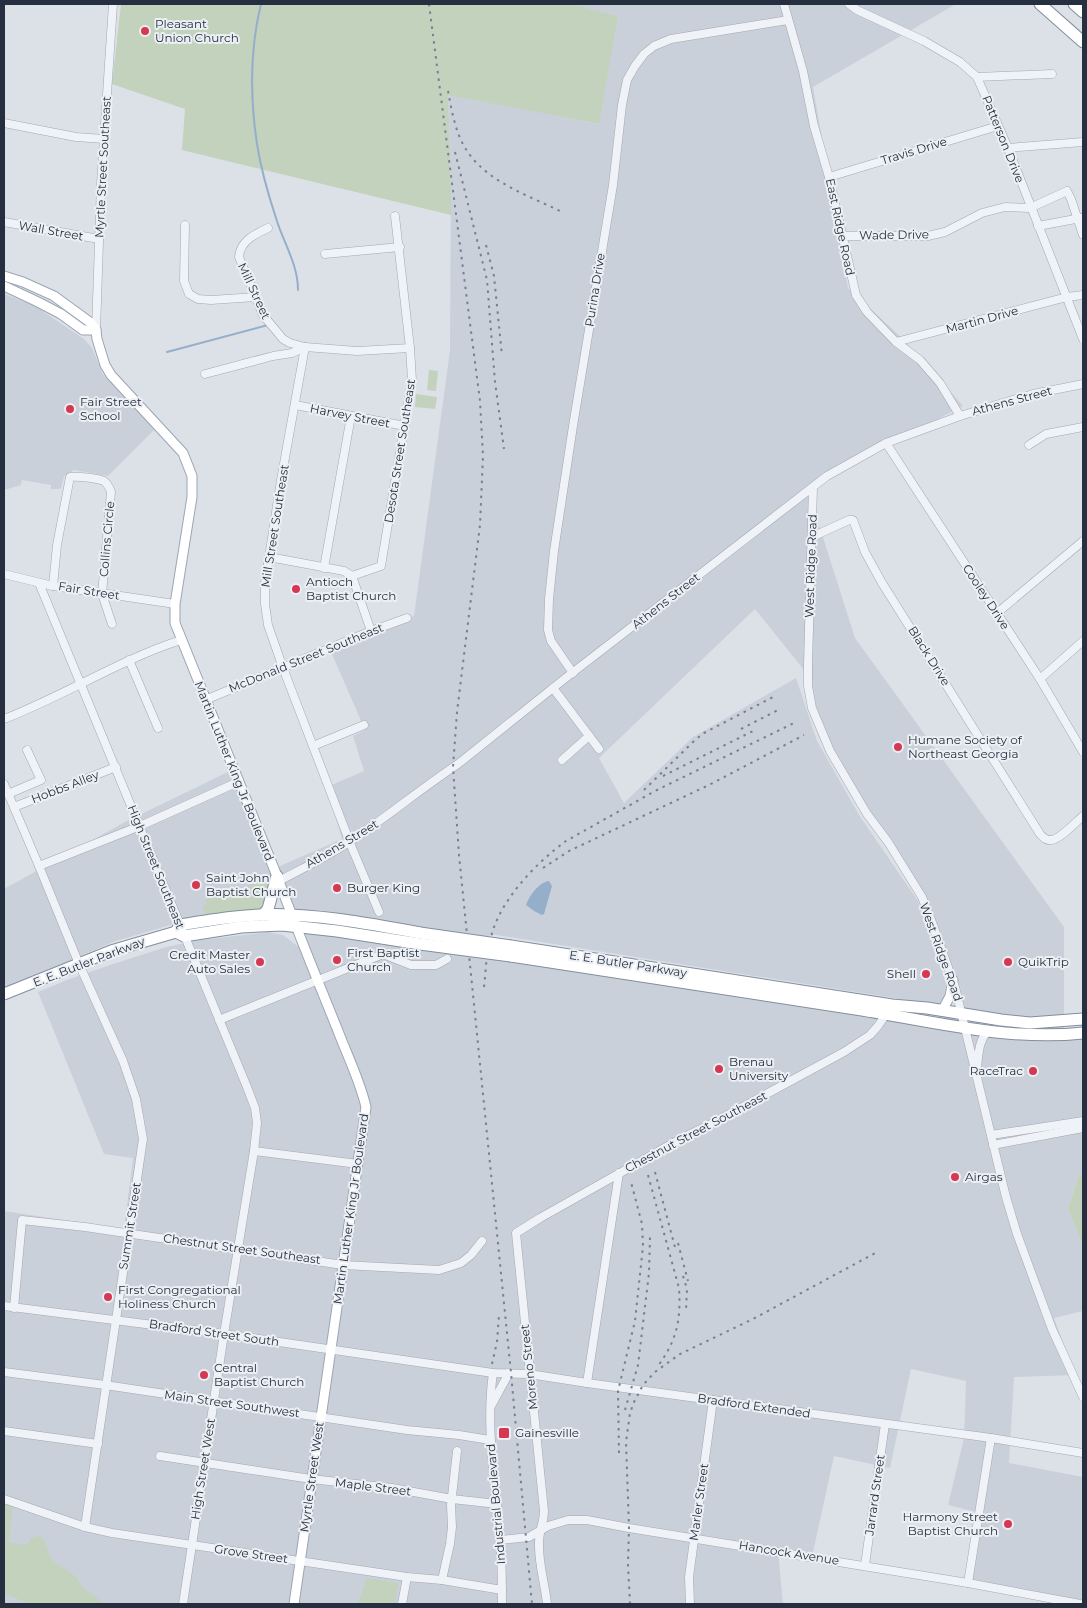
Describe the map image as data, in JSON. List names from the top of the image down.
{
  "streets": {
    "highway": ["E. E. Butler Parkway"],
    "main road": ["Martin Luther King Jr Boulevard", "Myrtle Street West"],
    "street": [
      "Patterson Drive",
      "Travis Drive",
      "Myrtle Street Southeast",
      "East Ridge Road",
      "Wall Street",
      "Wade Drive",
      "Purina Drive",
      "Mill Street",
      "Martin Drive",
      "Athens Street",
      "Harvey Street",
      "Desota Street Southeast",
      "Mill Street Southeast",
      "Collins Circle",
      "West Ridge Road",
      "Fair Street",
      "Cooley Drive",
      "Black Drive",
      "McDonald Street Southeast",
      "Hobbs Alley",
      "High Street Southeast",
      "Chestnut Street Southeast",
      "Summit Street",
      "Bradford Street South",
      "Moreno Street",
      "Main Street Southwest",
      "Bradford Extended",
      "High Street West",
      "Maple Street",
      "Jarrard Street",
      "Marler Street",
      "Industrial Boulevard",
      "Hancock Avenue",
      "Grove Street"
    ]
  },
  "crossings": [
    ["Patterson Drive", "Travis Drive"],
    ["Patterson Drive", "Wade Drive"],
    ["Patterson Drive", "Martin Drive"],
    ["Travis Drive", "East Ridge Road"],
    ["Myrtle Street Southeast", "Wall Street"],
    ["Myrtle Street Southeast", "Martin Luther King Jr Boulevard"],
    ["East Ridge Road", "Wade Drive"],
    ["East Ridge Road", "Purina Drive"],
    ["East Ridge Road", "Martin Drive"],
    ["East Ridge Road", "Athens Street"],
    ["Purina Drive", "Athens Street"],
    ["Mill Street", "Mill Street Southeast"],
    ["Athens Street", "Mill Street Southeast"],
    ["Athens Street", "West Ridge Road"],
    ["Athens Street", "Cooley Drive"],
    ["Athens Street", "Martin Luther King Jr Boulevard"],
    ["Harvey Street", "Desota Street Southeast"],
    ["Harvey Street", "Mill Street Southeast"],
    ["Mill Street Southeast", "McDonald Street Southeast"],
    ["Collins Circle", "Fair Street"],
    ["West Ridge Road", "Black Drive"],
    ["West Ridge Road", "E. E. Butler Parkway"],
    ["Fair Street", "Martin Luther King Jr Boulevard"],
    ["Fair Street", "High Street Southeast"],
    ["McDonald Street Southeast", "Martin Luther King Jr Boulevard"],
    ["Martin Luther King Jr Boulevard", "E. E. Butler Parkway"],
    ["Martin Luther King Jr Boulevard", "Chestnut Street Southeast"],
    ["Martin Luther King Jr Boulevard", "Bradford Street South"],
    ["Martin Luther King Jr Boulevard", "Myrtle Street West"],
    ["Hobbs Alley", "High Street Southeast"],
    ["Hobbs Alley", "Summit Street"],
    ["High Street Southeast", "E. E. Butler Parkway"],
    ["High Street Southeast", "Chestnut Street Southeast"],
    ["High Street Southeast", "Bradford Street South"],
    ["High Street Southeast", "High Street West"],
    ["E. E. Butler Parkway", "Chestnut Street Southeast"],
    ["E. E. Butler Parkway", "Summit Street"],
    ["Chestnut Street Southeast", "Summit Street"],
    ["Chestnut Street Southeast", "Bradford Street South"],
    ["Chestnut Street Southeast", "Moreno Street"],
    ["Summit Street", "Bradford Street South"],
    ["Summit Street", "Main Street Southwest"],
    ["Summit Street", "Grove Street"],
    ["Bradford Street South", "Bradford Extended"],
    ["Bradford Street South", "High Street West"],
    ["Bradford Street South", "Myrtle Street West"],
    ["Moreno Street", "Bradford Extended"],
    ["Moreno Street", "Hancock Avenue"],
    ["Main Street Southwest", "High Street West"],
    ["Main Street Southwest", "Myrtle Street West"],
    ["Main Street Southwest", "Industrial Boulevard"],
    ["Bradford Extended", "Jarrard Street"],
    ["Bradford Extended", "Marler Street"],
    ["Bradford Extended", "Industrial Boulevard"],
    ["High Street West", "Maple Street"],
    ["High Street West", "Grove Street"],
    ["Myrtle Street West", "Maple Street"],
    ["Myrtle Street West", "Grove Street"],
    ["Maple Street", "Industrial Boulevard"],
    ["Jarrard Street", "Hancock Avenue"],
    ["Marler Street", "Hancock Avenue"],
    ["Industrial Boulevard", "Hancock Avenue"],
    ["Industrial Boulevard", "Grove Street"]
  ],
  "places": {
    "other": [
      "Pleasant Union Church",
      "Fair Street School",
      "Antioch Baptist Church",
      "Humane Society of Northeast Georgia",
      "Saint John Baptist Church",
      "Burger King",
      "First Baptist Church",
      "Credit Master Auto Sales",
      "QuikTrip",
      "Shell",
      "Brenau University",
      "RaceTrac",
      "Airgas",
      "First Congregational Holiness Church",
      "Central Baptist Church",
      "Harmony Street Baptist Church"
    ],
    "transit": ["Gainesville"]
  }
}
